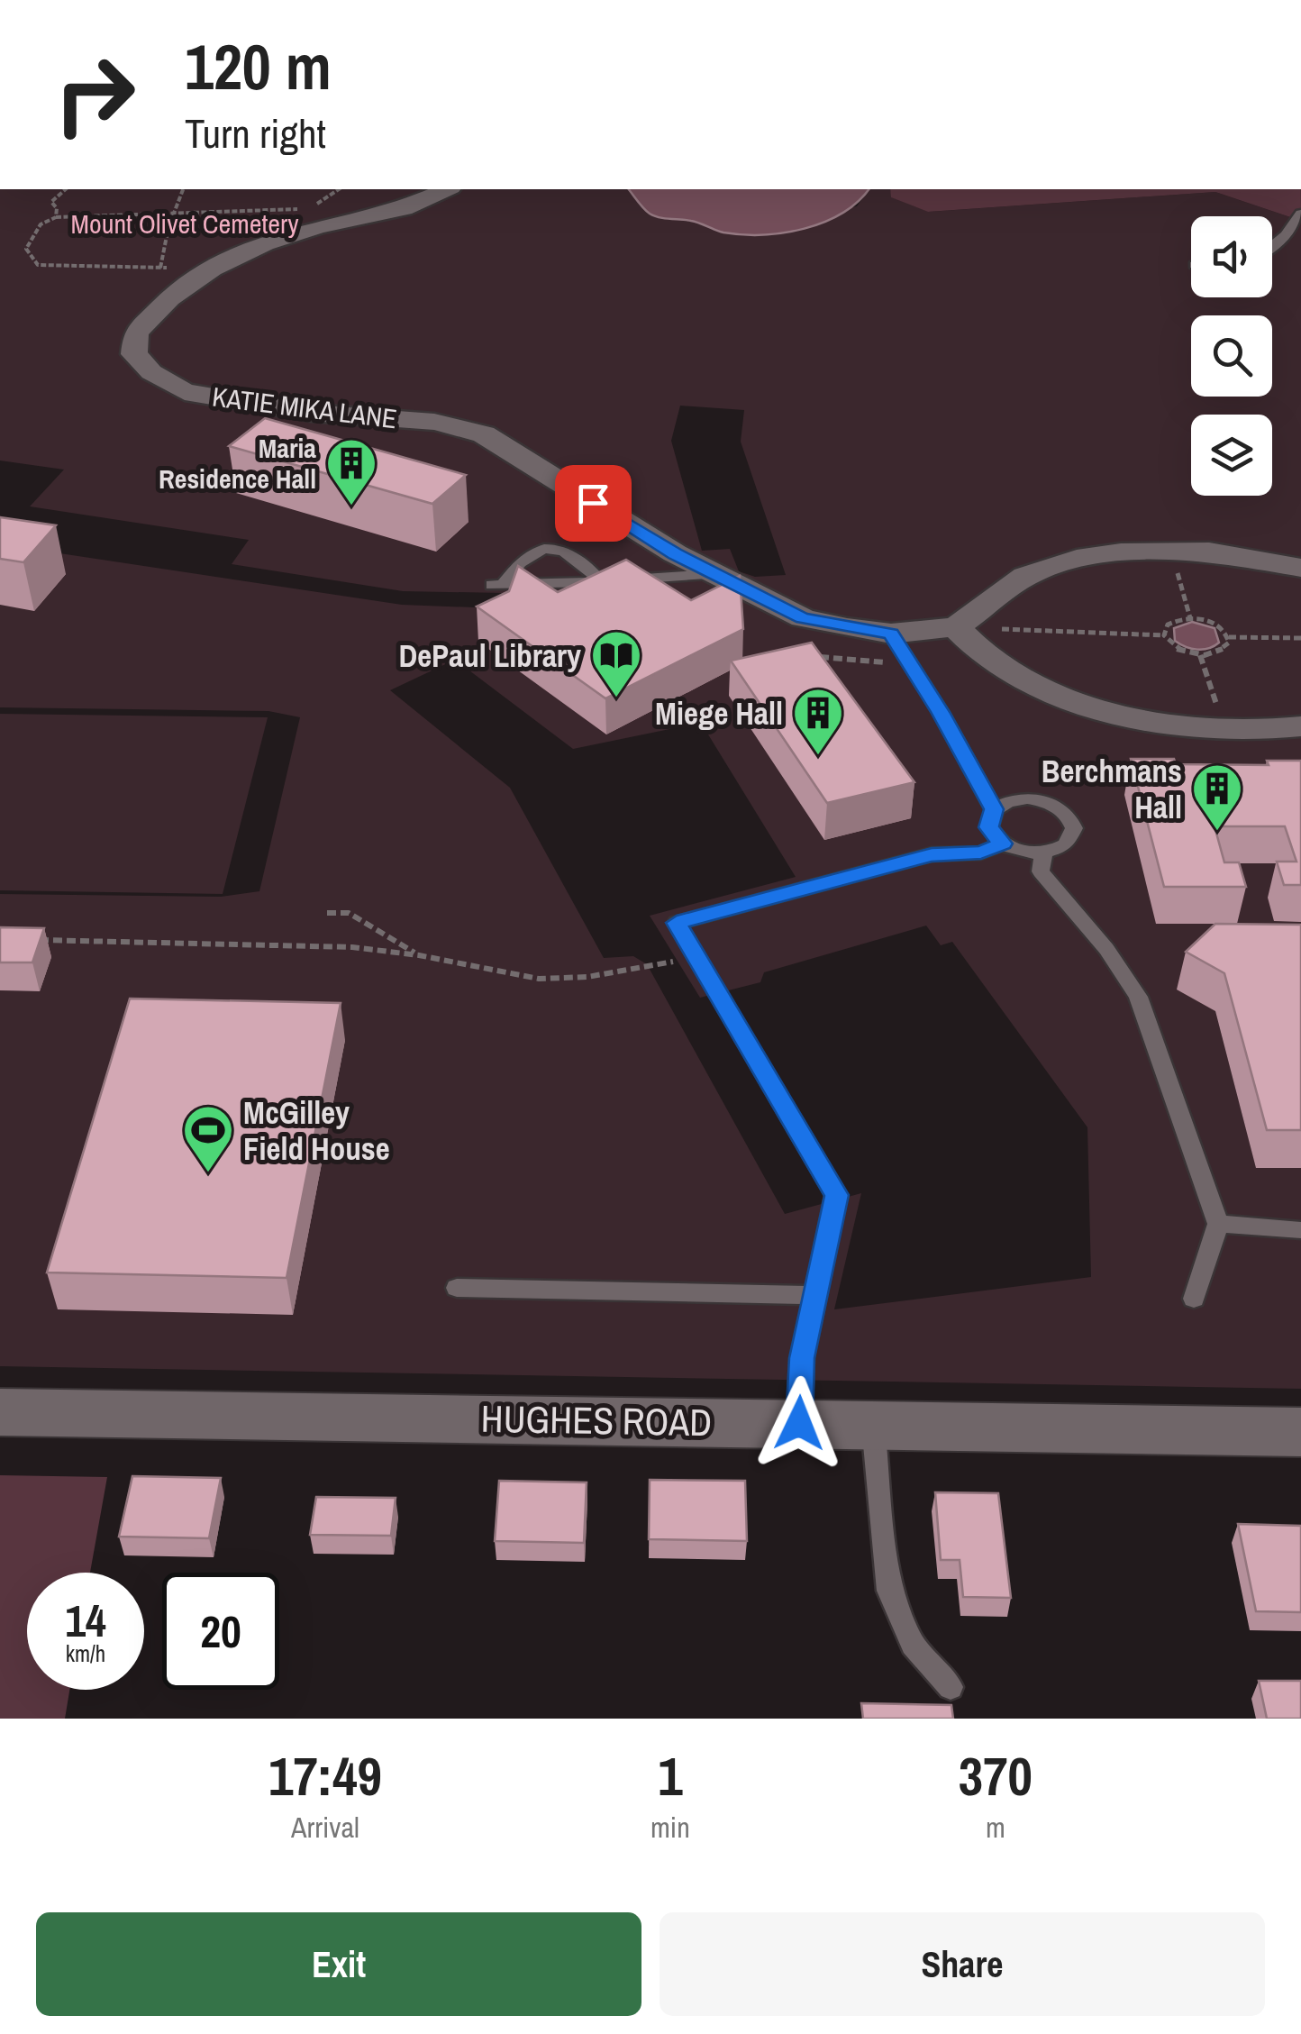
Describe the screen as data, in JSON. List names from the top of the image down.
{
  "streets": {
    "street": ["KATIE MIKA LANE", "HUGHES ROAD"]
  },
  "parks": ["Mount Olivet Cemetery"],
  "places": {
    "building": ["Maria Residence Hall", "Miege Hall", "Berchmans Hall"],
    "library": ["DePaul Library"],
    "sports": ["McGilley Field House"]
  },
  "page": {
    "turn": ["120 m", "Turn right"],
    "speed": "14 km/h",
    "limit": "20",
    "eta": [
      "17:49",
      "Arrival",
      "1",
      "min",
      "370",
      "m"
    ],
    "buttons": ["Exit", "Share"]
  }
}
